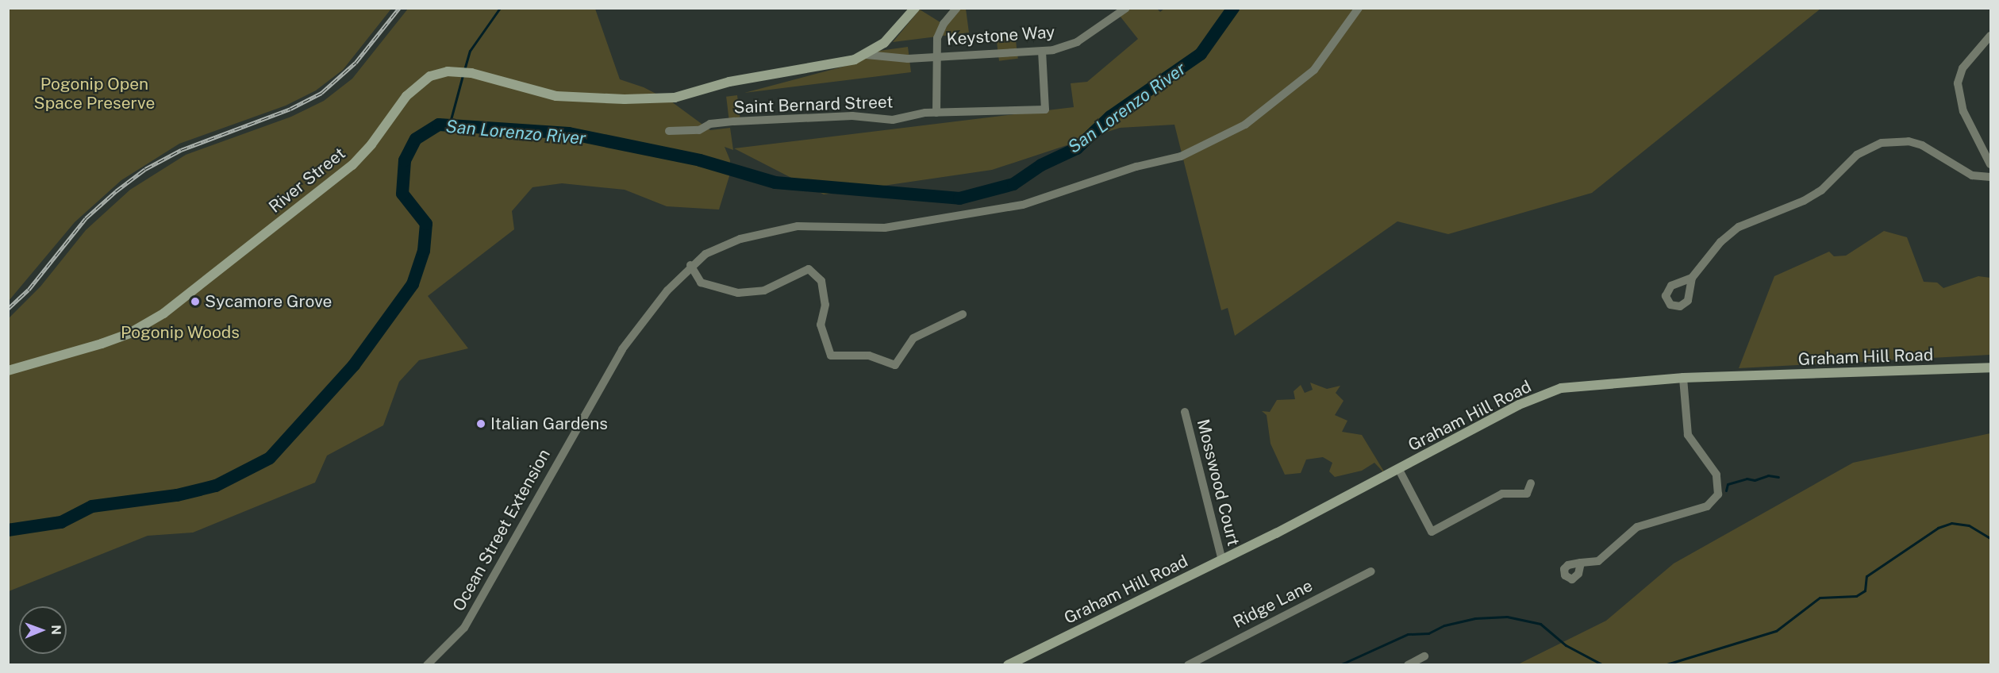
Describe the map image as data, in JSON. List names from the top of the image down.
{
  "streets": {
    "main road": ["River Street", "Graham Hill Road"],
    "street": [
      "Keystone Way",
      "Saint Bernard Street",
      "Mosswood Court",
      "Ocean Street Extension",
      "Ridge Lane"
    ]
  },
  "crossings": [
    ["Keystone Way", "Saint Bernard Street"],
    ["Keystone Way", "River Street"],
    ["Graham Hill Road", "Mosswood Court"]
  ],
  "water": ["San Lorenzo River"],
  "parks": ["Pogonip Open Space Preserve", "Pogonip Woods"],
  "places": ["Sycamore Grove", "Italian Gardens"],
  "north": "right"
}
